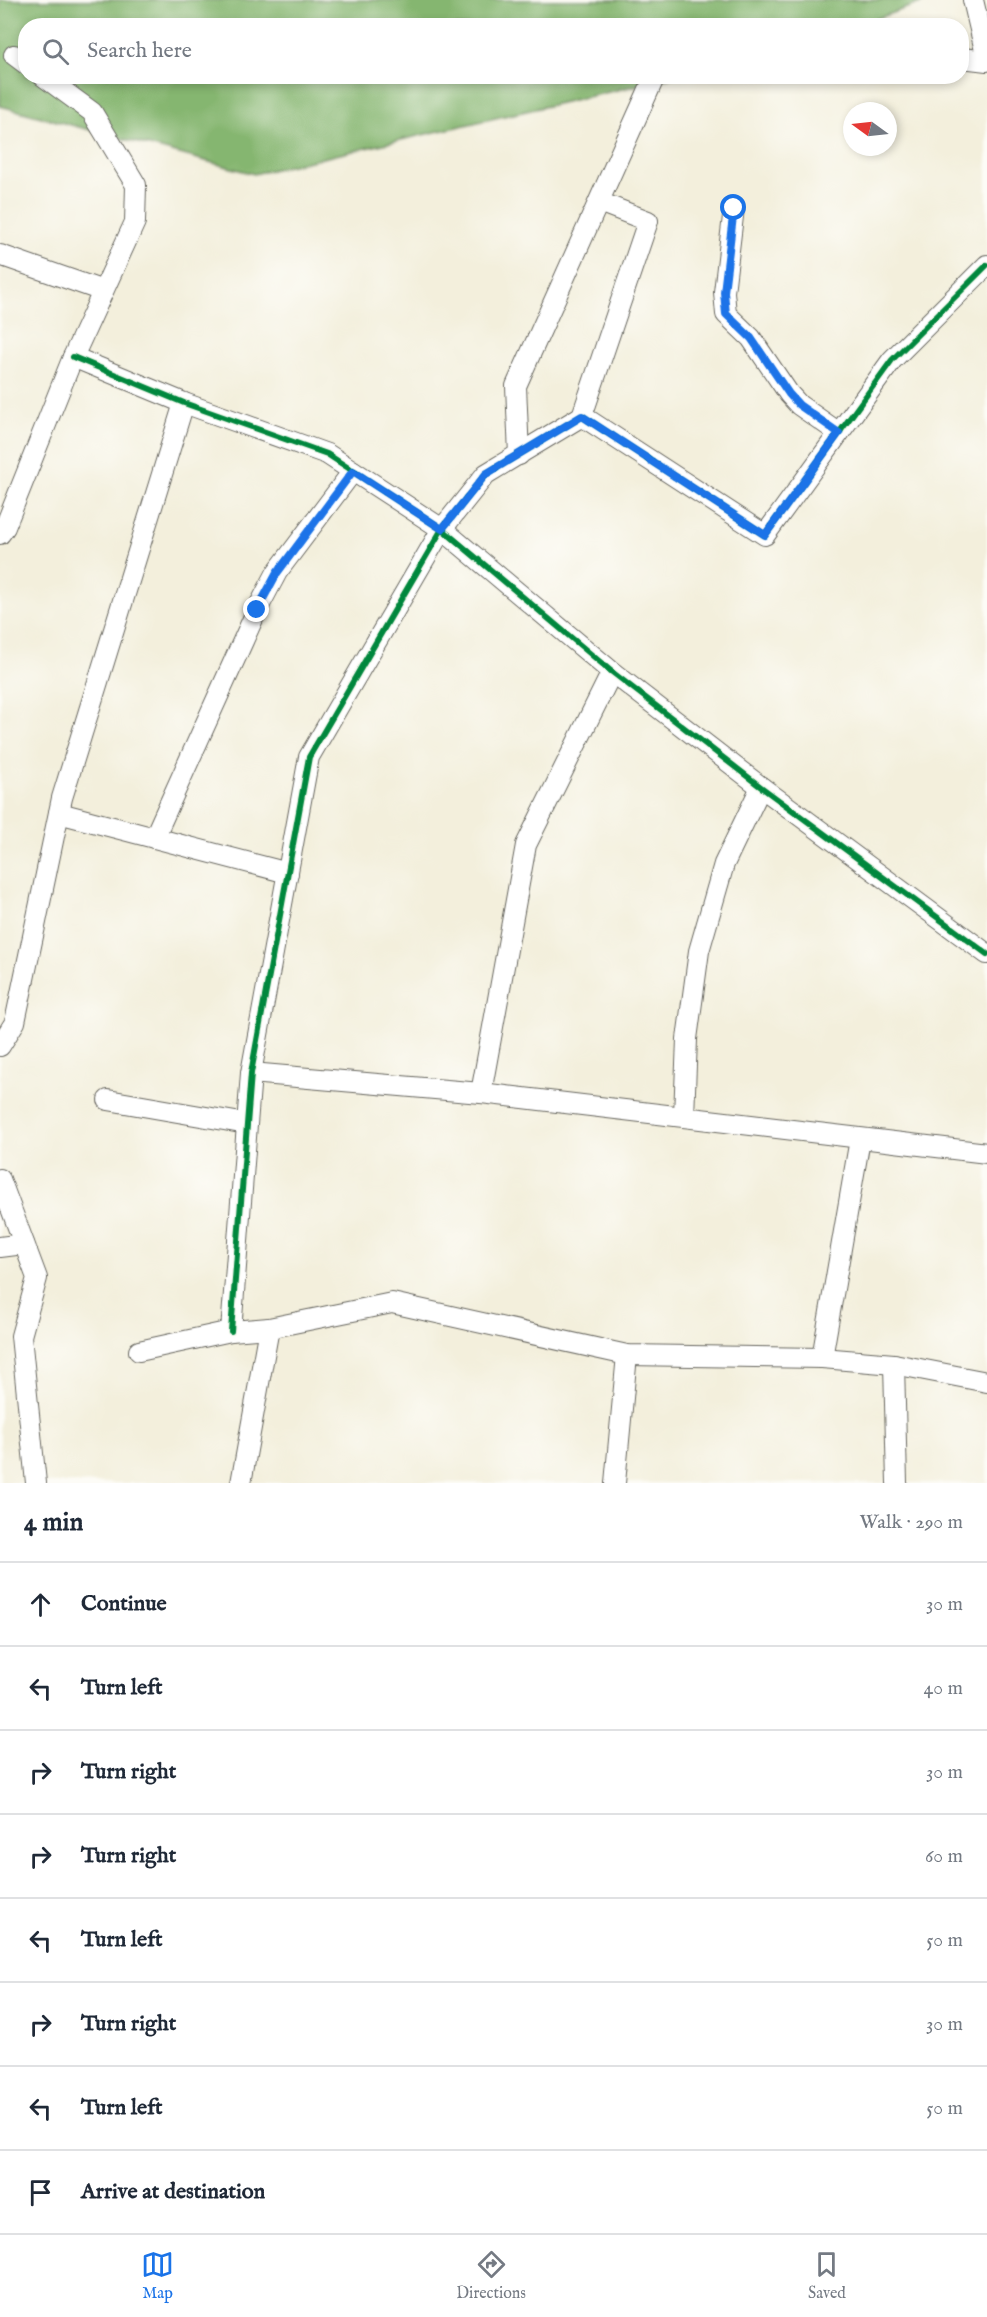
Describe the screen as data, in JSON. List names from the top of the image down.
{
  "north": "left",
  "page": {
    "search": "Search here",
    "heading": ["4 min", "Walk · 290 m"],
    "list": [
      ["Continue", "30 m"],
      ["Turn left", "40 m"],
      ["Turn right", "30 m"],
      ["Turn right", "60 m"],
      ["Turn left", "50 m"],
      ["Turn right", "30 m"],
      ["Turn left", "50 m"],
      "Arrive at destination"
    ],
    "nav": ["Map", "Directions", "Saved"]
  }
}
